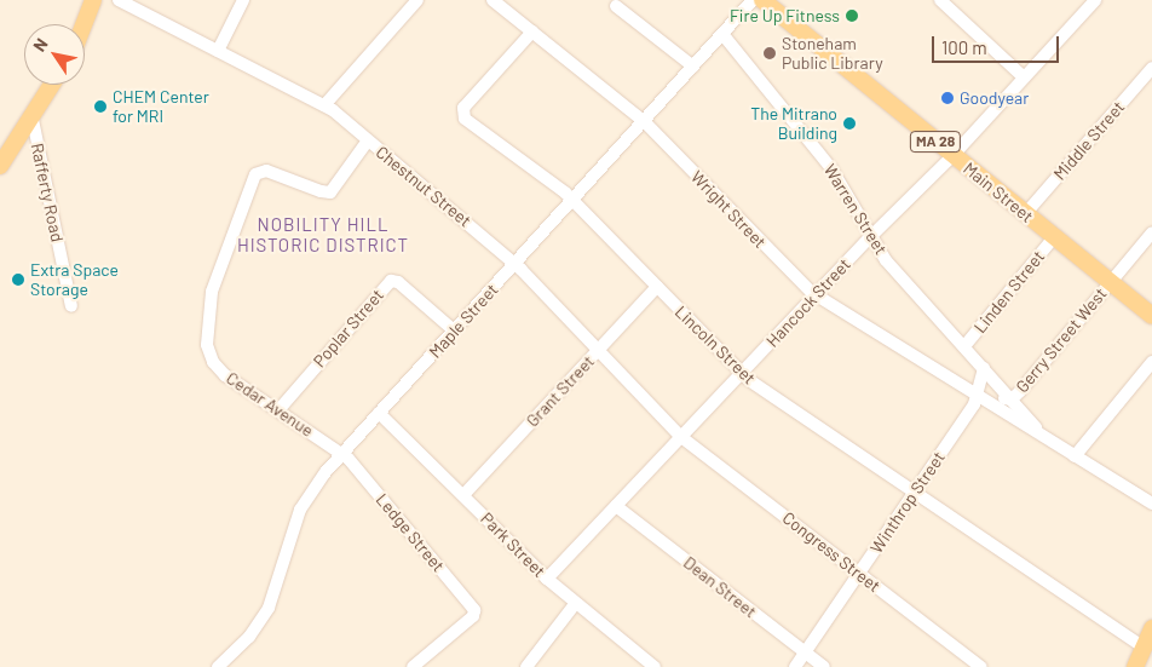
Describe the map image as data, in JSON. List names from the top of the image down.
{
  "streets": {
    "main road": ["MA 28", "Main Street"],
    "street": [
      "Middle Street",
      "Chestnut Street",
      "Rafferty Road",
      "Wright Street",
      "Warren Street",
      "Linden Street",
      "Hancock Street",
      "Maple Street",
      "Poplar Street",
      "Gerry Street West",
      "Lincoln Street",
      "Grant Street",
      "Cedar Avenue",
      "Winthrop Street",
      "Ledge Street",
      "Park Street",
      "Congress Street",
      "Dean Street"
    ]
  },
  "crossings": [
    ["Middle Street", "Main Street"],
    ["Chestnut Street", "Hancock Street"],
    ["Chestnut Street", "Maple Street"],
    ["Chestnut Street", "Grant Street"],
    ["Chestnut Street", "Cedar Avenue"],
    ["Chestnut Street", "Congress Street"],
    ["Main Street", "Linden Street"],
    ["Main Street", "Hancock Street"],
    ["Main Street", "Gerry Street West"],
    ["Wright Street", "Warren Street"],
    ["Wright Street", "Hancock Street"],
    ["Wright Street", "Maple Street"],
    ["Wright Street", "Lincoln Street"],
    ["Wright Street", "Winthrop Street"],
    ["Warren Street", "Linden Street"],
    ["Warren Street", "Hancock Street"],
    ["Warren Street", "Maple Street"],
    ["Warren Street", "Gerry Street West"],
    ["Warren Street", "Winthrop Street"],
    ["Hancock Street", "Lincoln Street"],
    ["Hancock Street", "Park Street"],
    ["Hancock Street", "Congress Street"],
    ["Hancock Street", "Dean Street"],
    ["Maple Street", "Poplar Street"],
    ["Maple Street", "Lincoln Street"],
    ["Maple Street", "Cedar Avenue"],
    ["Maple Street", "Ledge Street"],
    ["Maple Street", "Park Street"],
    ["Poplar Street", "Cedar Avenue"],
    ["Lincoln Street", "Grant Street"],
    ["Lincoln Street", "Winthrop Street"],
    ["Grant Street", "Park Street"],
    ["Cedar Avenue", "Ledge Street"],
    ["Winthrop Street", "Congress Street"],
    ["Winthrop Street", "Dean Street"]
  ],
  "districts": ["NOBILITY HILL HISTORIC DISTRICT"],
  "places": [
    "Fire Up Fitness",
    "Stoneham Public Library",
    "Goodyear",
    "CHEM Center for MRI",
    "The Mitrano Building",
    "Extra Space Storage"
  ],
  "scale_bar": "100 m",
  "north": "top left"
}
